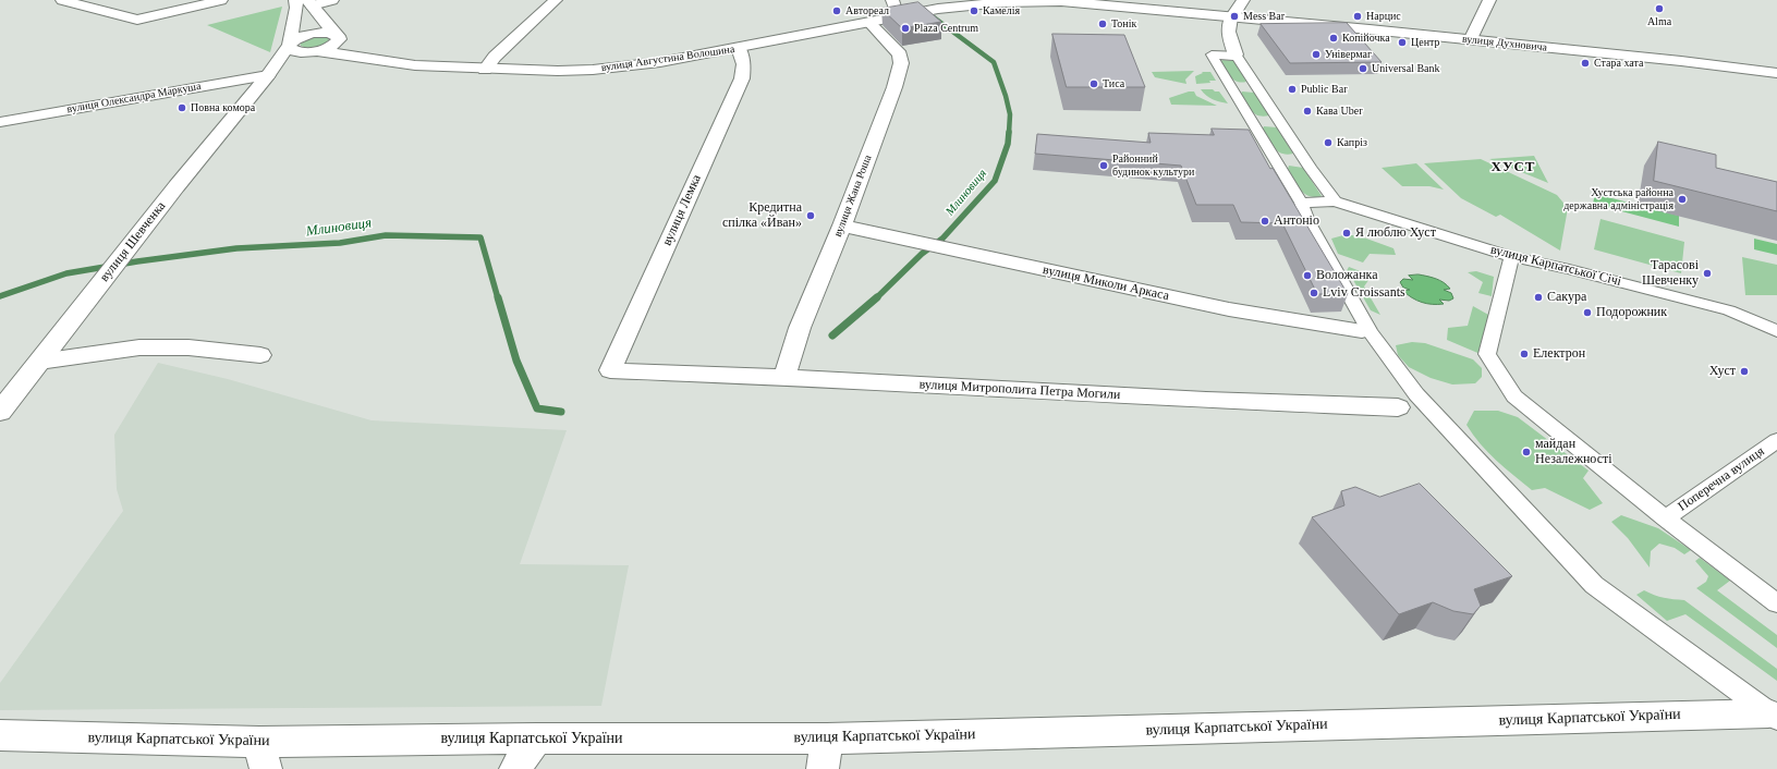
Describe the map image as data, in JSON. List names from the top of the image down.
{
  "streets": {
    "main road": ["вулиця Духновича", "вулиця Августина Волошина", "вулиця Шевченка"],
    "street": [
      "вулиця Олександра Маркуша",
      "вулиця Жана Роша",
      "вулиця Лемка",
      "вулиця Карпатської Січі",
      "вулиця Миколи Аркаса",
      "вулиця Митрополита Петра Могили",
      "Поперечна вулиця",
      "вулиця Карпатської України"
    ]
  },
  "crossings": [
    ["вулиця Духновича", "вулиця Августина Волошина"],
    ["вулиця Августина Волошина", "вулиця Жана Роша"],
    ["вулиця Августина Волошина", "вулиця Лемка"],
    ["вулиця Августина Волошина", "вулиця Шевченка"],
    ["вулиця Олександра Маркуша", "вулиця Шевченка"],
    ["вулиця Жана Роша", "вулиця Миколи Аркаса"],
    ["вулиця Жана Роша", "вулиця Митрополита Петра Могили"],
    ["вулиця Лемка", "вулиця Митрополита Петра Могили"]
  ],
  "districts": ["ХУСТ"],
  "water": ["Млиновиця"],
  "places": [
    "Alma",
    "Автореал",
    "Камелія",
    "Mess Bar",
    "Нарцис",
    "Тонік",
    "Plaza Centrum",
    "Копійочка",
    "Центр",
    "Універмаг",
    "Стара хата",
    "Universal Bank",
    "Тиса",
    "Public Bar",
    "Повна комора",
    "Кава Uber",
    "Капріз",
    "Районний будинок культури",
    "Хустська районна державна адміністрація",
    "Кредитна спілка «Йван»",
    "Антоніо",
    "Я люблю Хуст",
    "Тарасові Шевченку",
    "Воложанка",
    "Lviv Croissants",
    "Сакура",
    "Подорожник",
    "Електрон",
    "Хуст",
    "майдан Незалежності"
  ]
}
